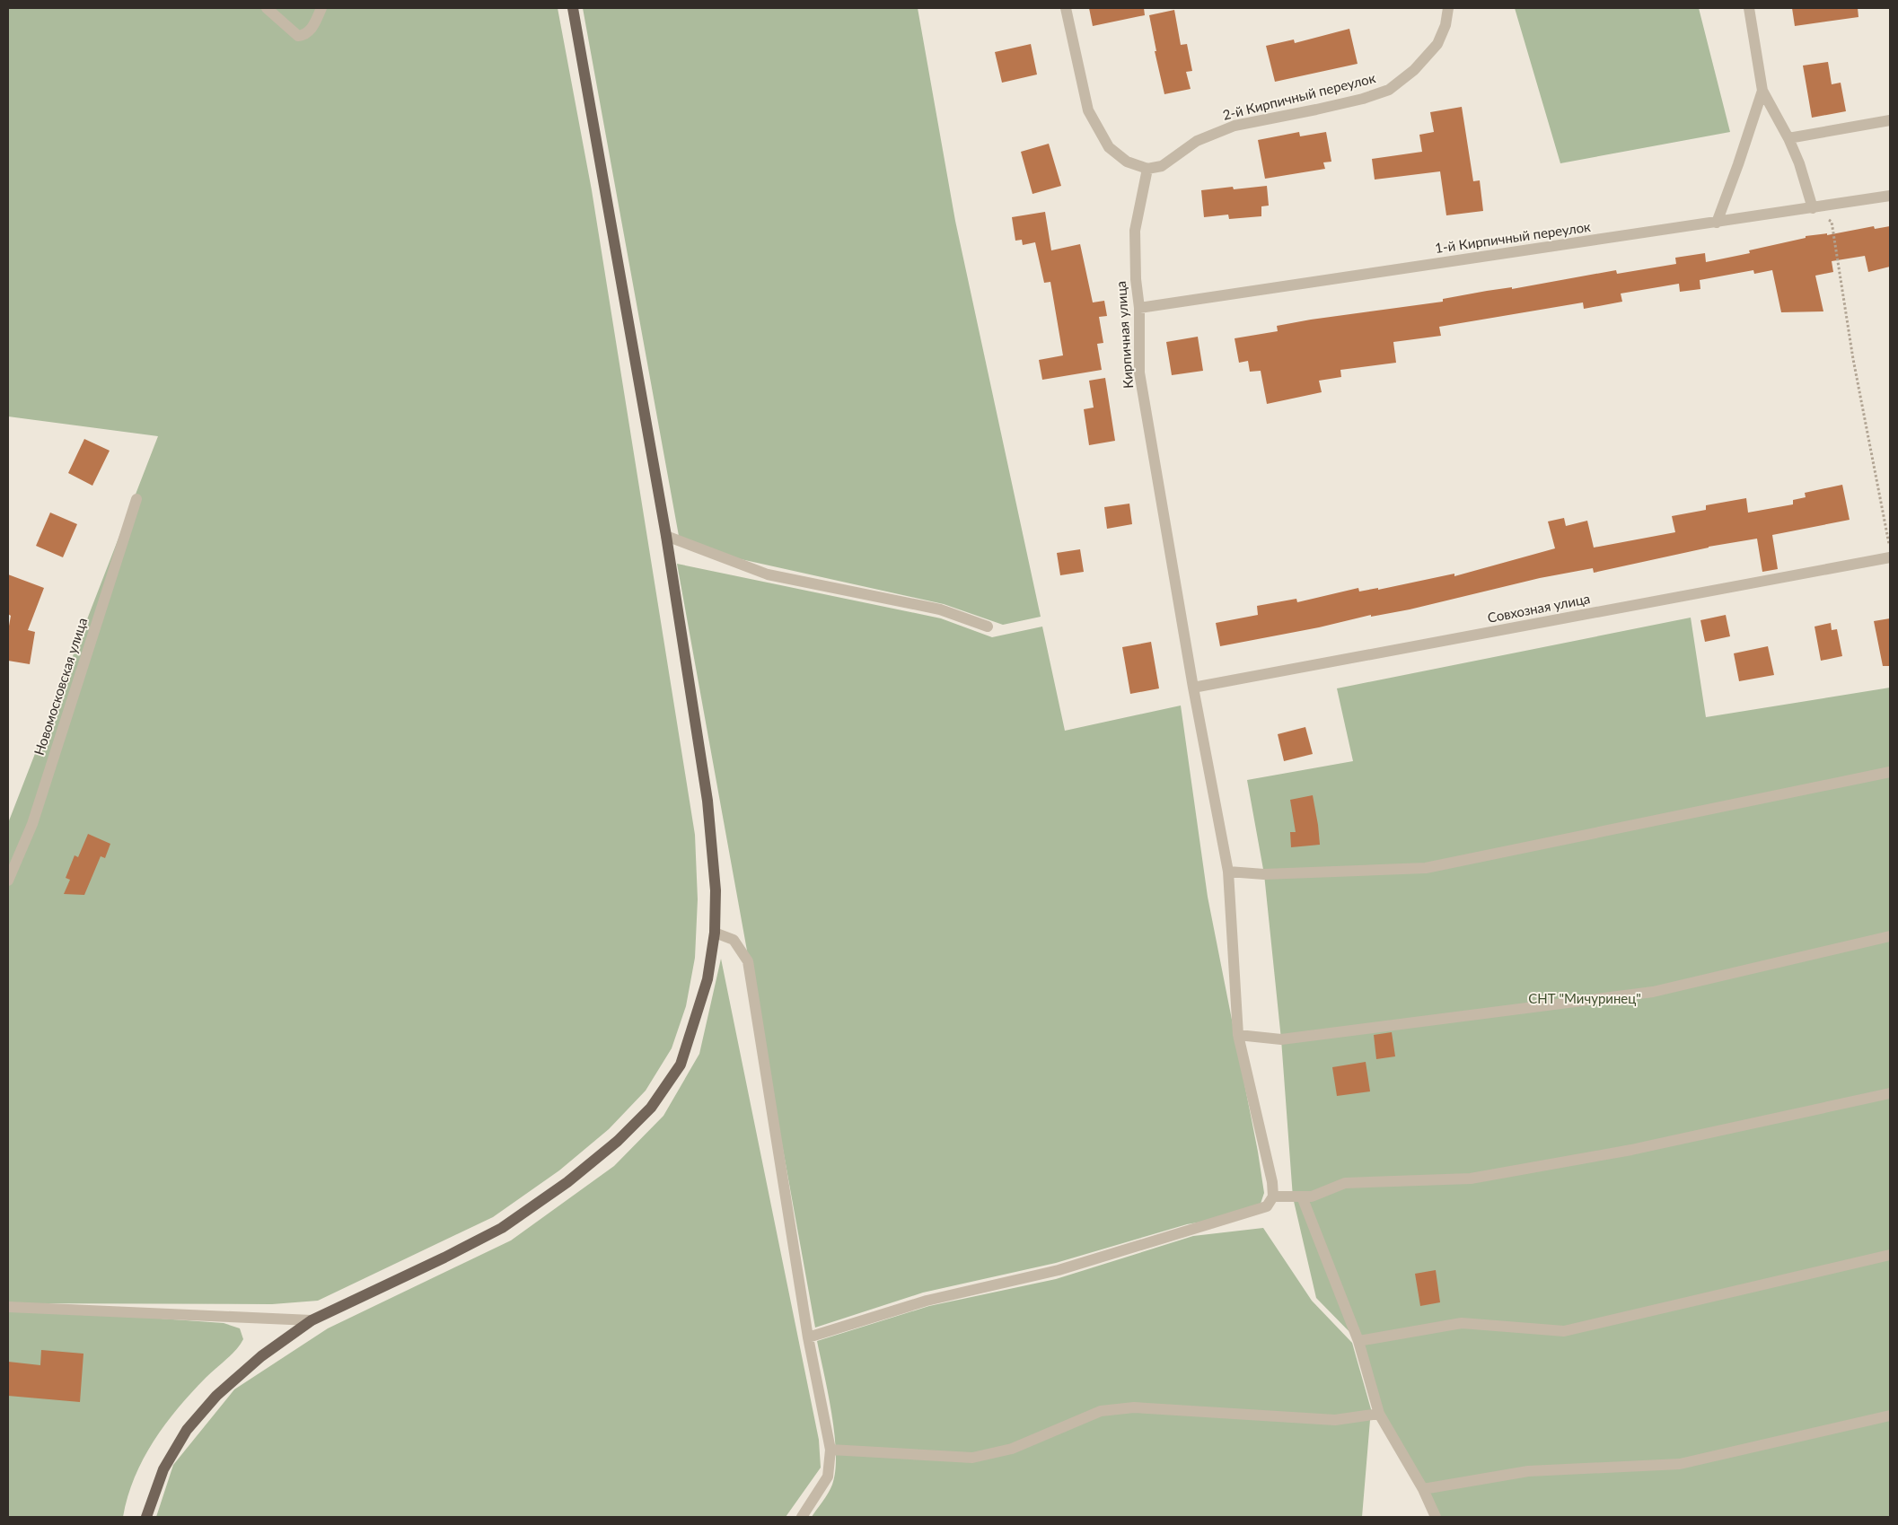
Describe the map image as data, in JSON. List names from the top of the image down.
{
  "streets": {
    "street": [
      "2-й Кирпичный переулок",
      "1-й Кирпичный переулок",
      "Кирпичная улица",
      "Совхозная улица",
      "Новомосковская улица"
    ]
  },
  "crossings": [
    ["2-й Кирпичный переулок", "Кирпичная улица"],
    ["1-й Кирпичный переулок", "Кирпичная улица"],
    ["Кирпичная улица", "Совхозная улица"]
  ],
  "parks": ["СНТ \"Мичуринец\""]
}
